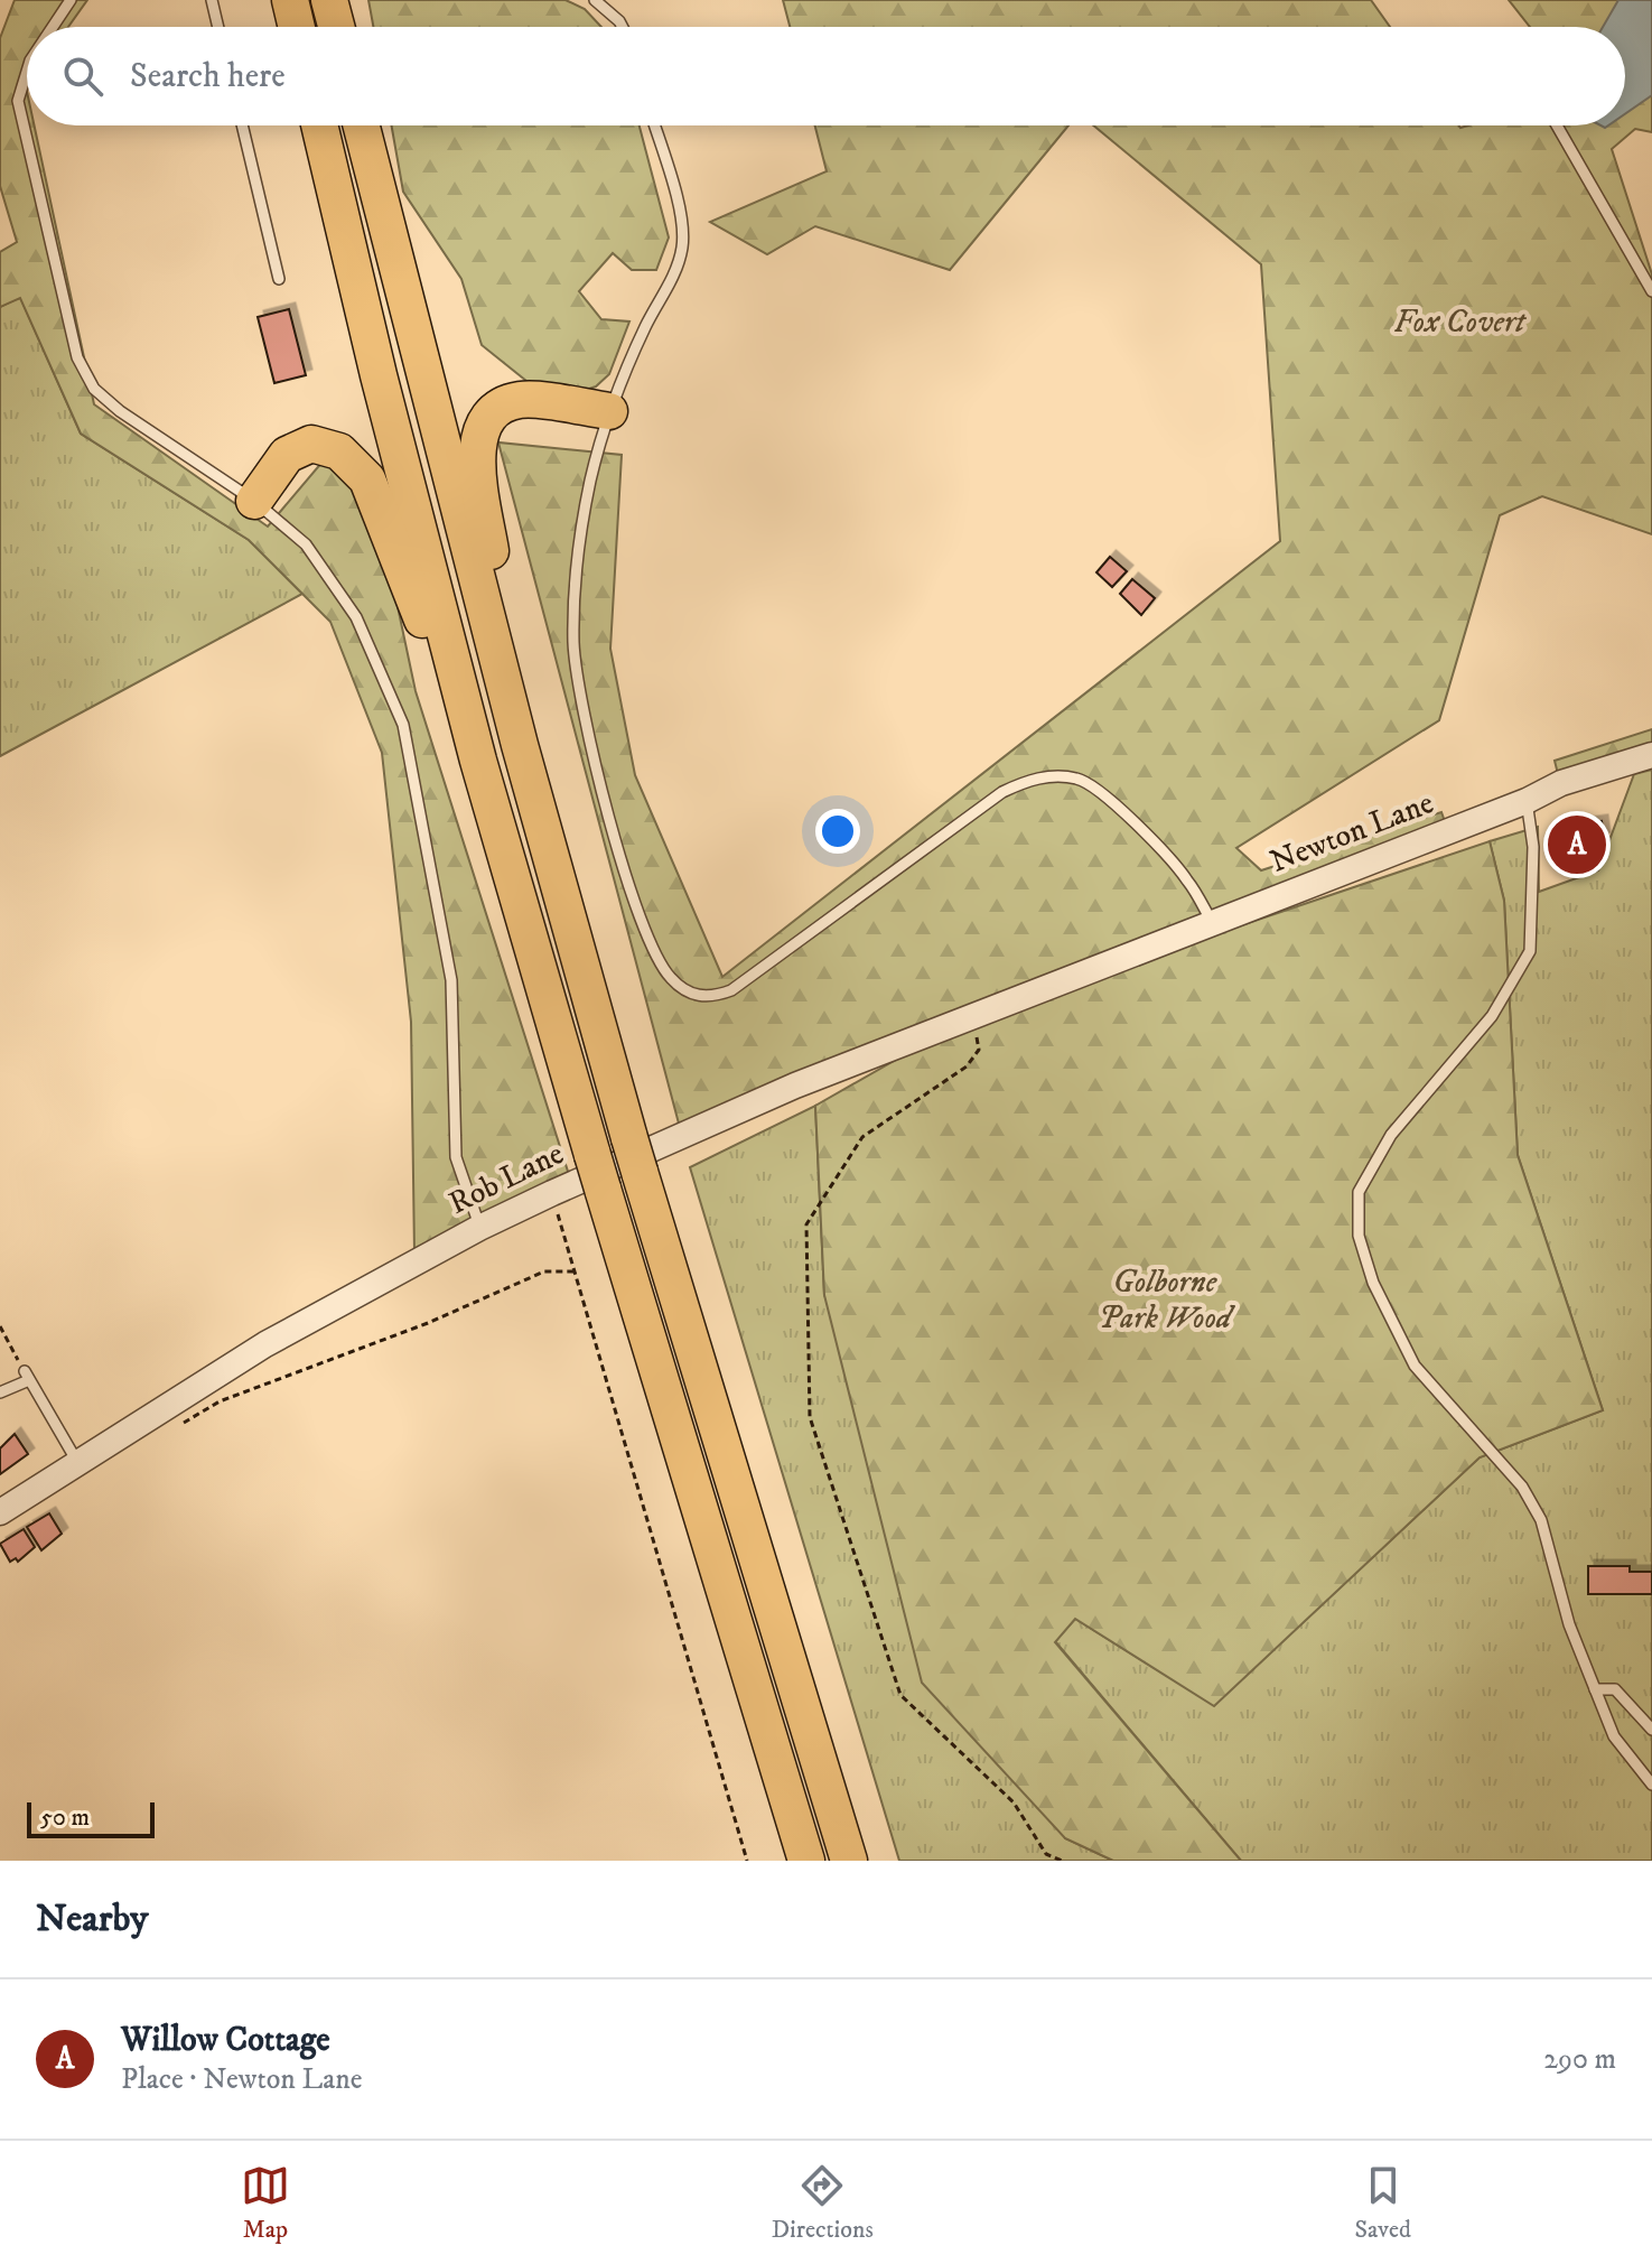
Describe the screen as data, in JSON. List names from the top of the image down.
{
  "streets": {
    "street": ["Newton Lane", "Rob Lane"]
  },
  "crossings": [
    ["Newton Lane", "Rob Lane"]
  ],
  "parks": ["Fox Covert", "Golborne Park Wood"],
  "scale_bar": "50 m",
  "page": {
    "search": "Search here",
    "pins": "A",
    "scale": "50 m",
    "heading": "Nearby",
    "list": [
      {
        "mark": "A",
        "name": "Willow Cottage",
        "note": "Place · Newton Lane",
        "value": "290 m"
      }
    ],
    "nav": ["Map", "Directions", "Saved"]
  }
}
